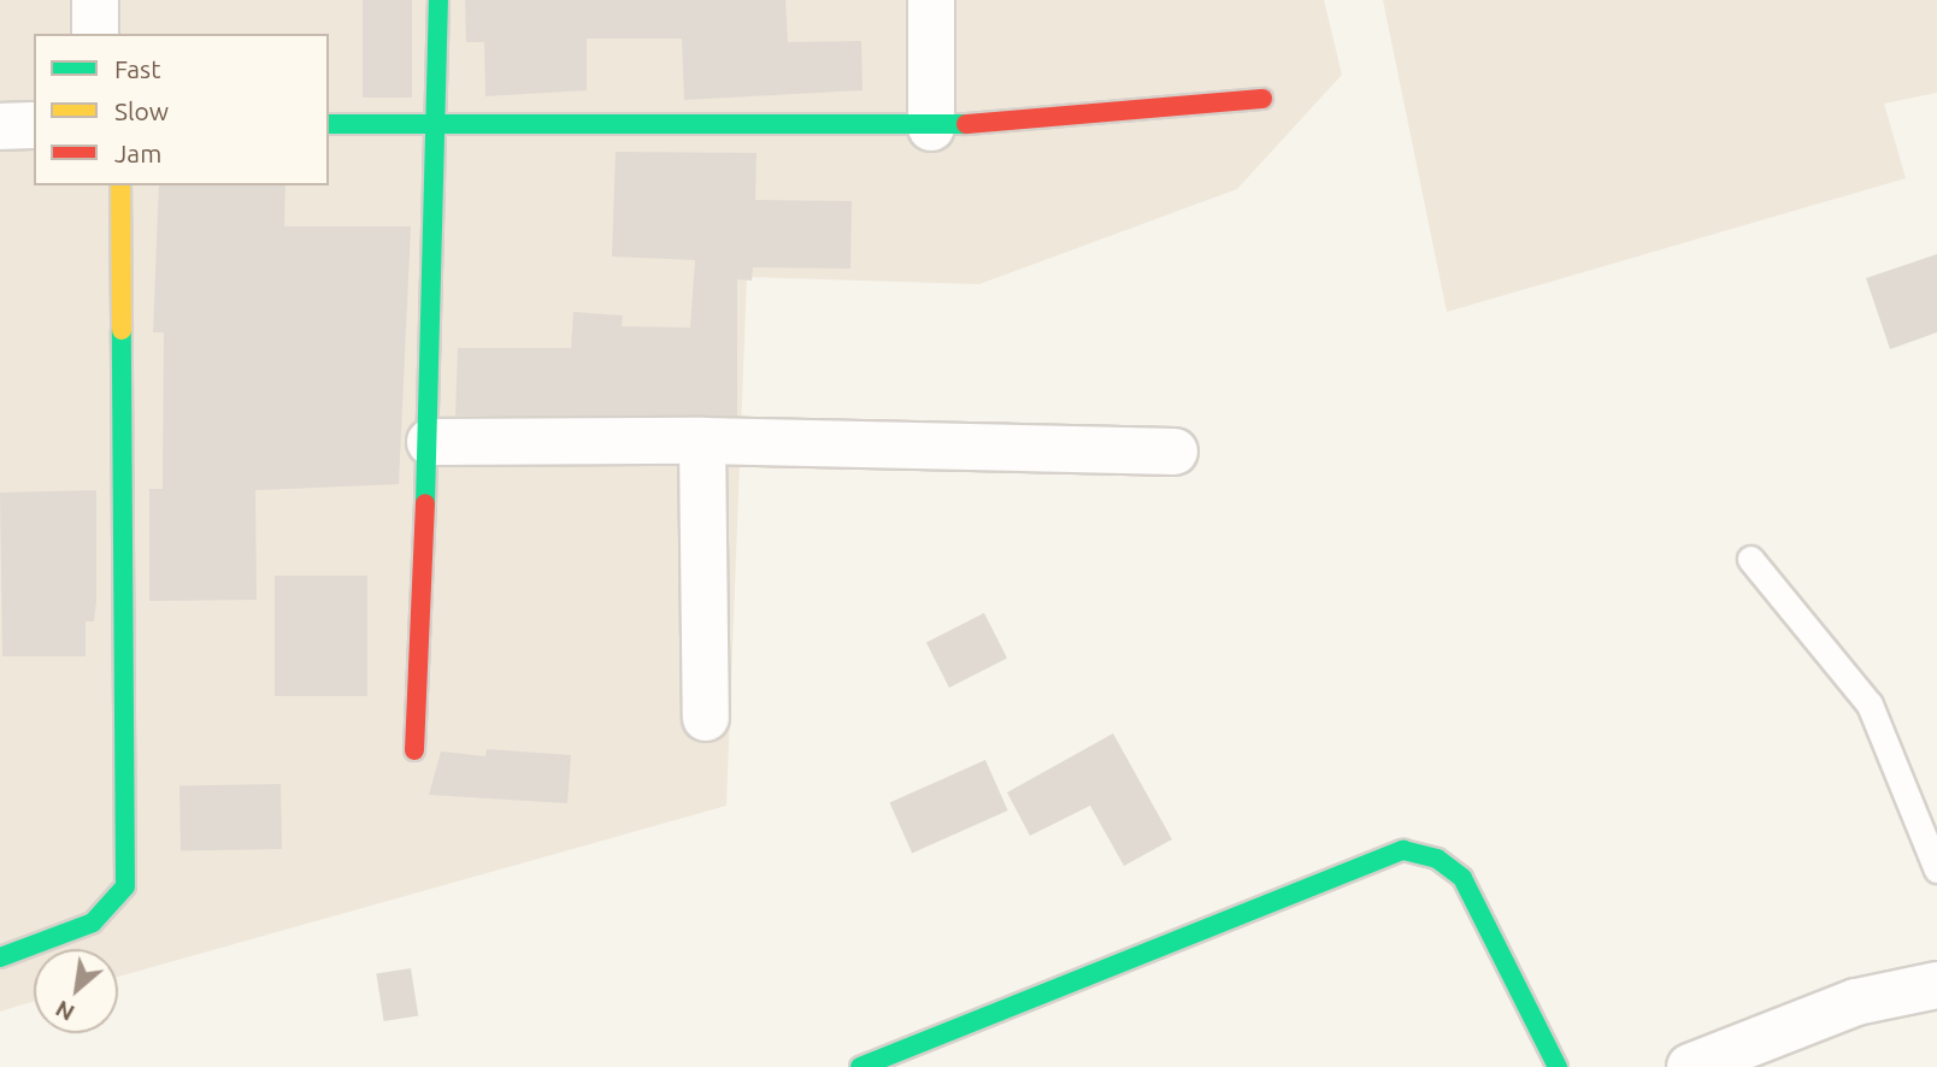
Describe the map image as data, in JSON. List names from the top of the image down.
{
  "legend": ["Fast", "Slow", "Jam"],
  "north": "bottom left"
}
